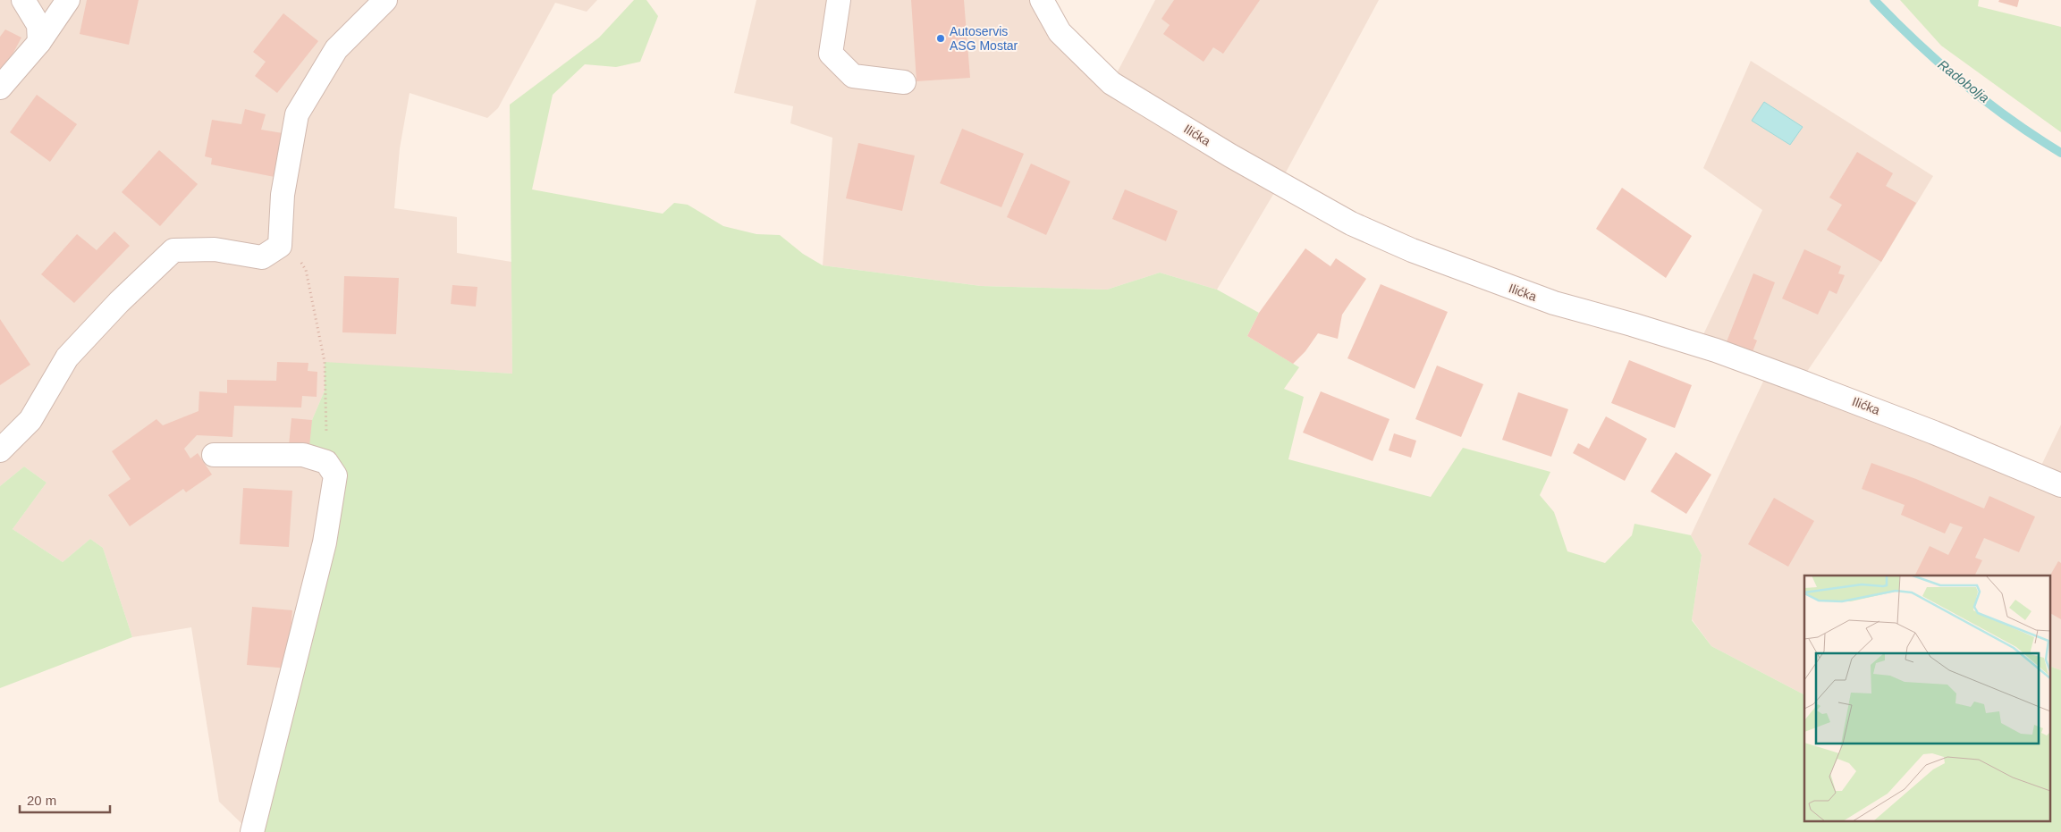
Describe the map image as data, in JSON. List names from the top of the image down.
{
  "streets": {
    "street": ["Ilićka"]
  },
  "water": ["Radobolja"],
  "places": ["Autoservis ASG Mostar"],
  "scale_bar": "20 m"
}
